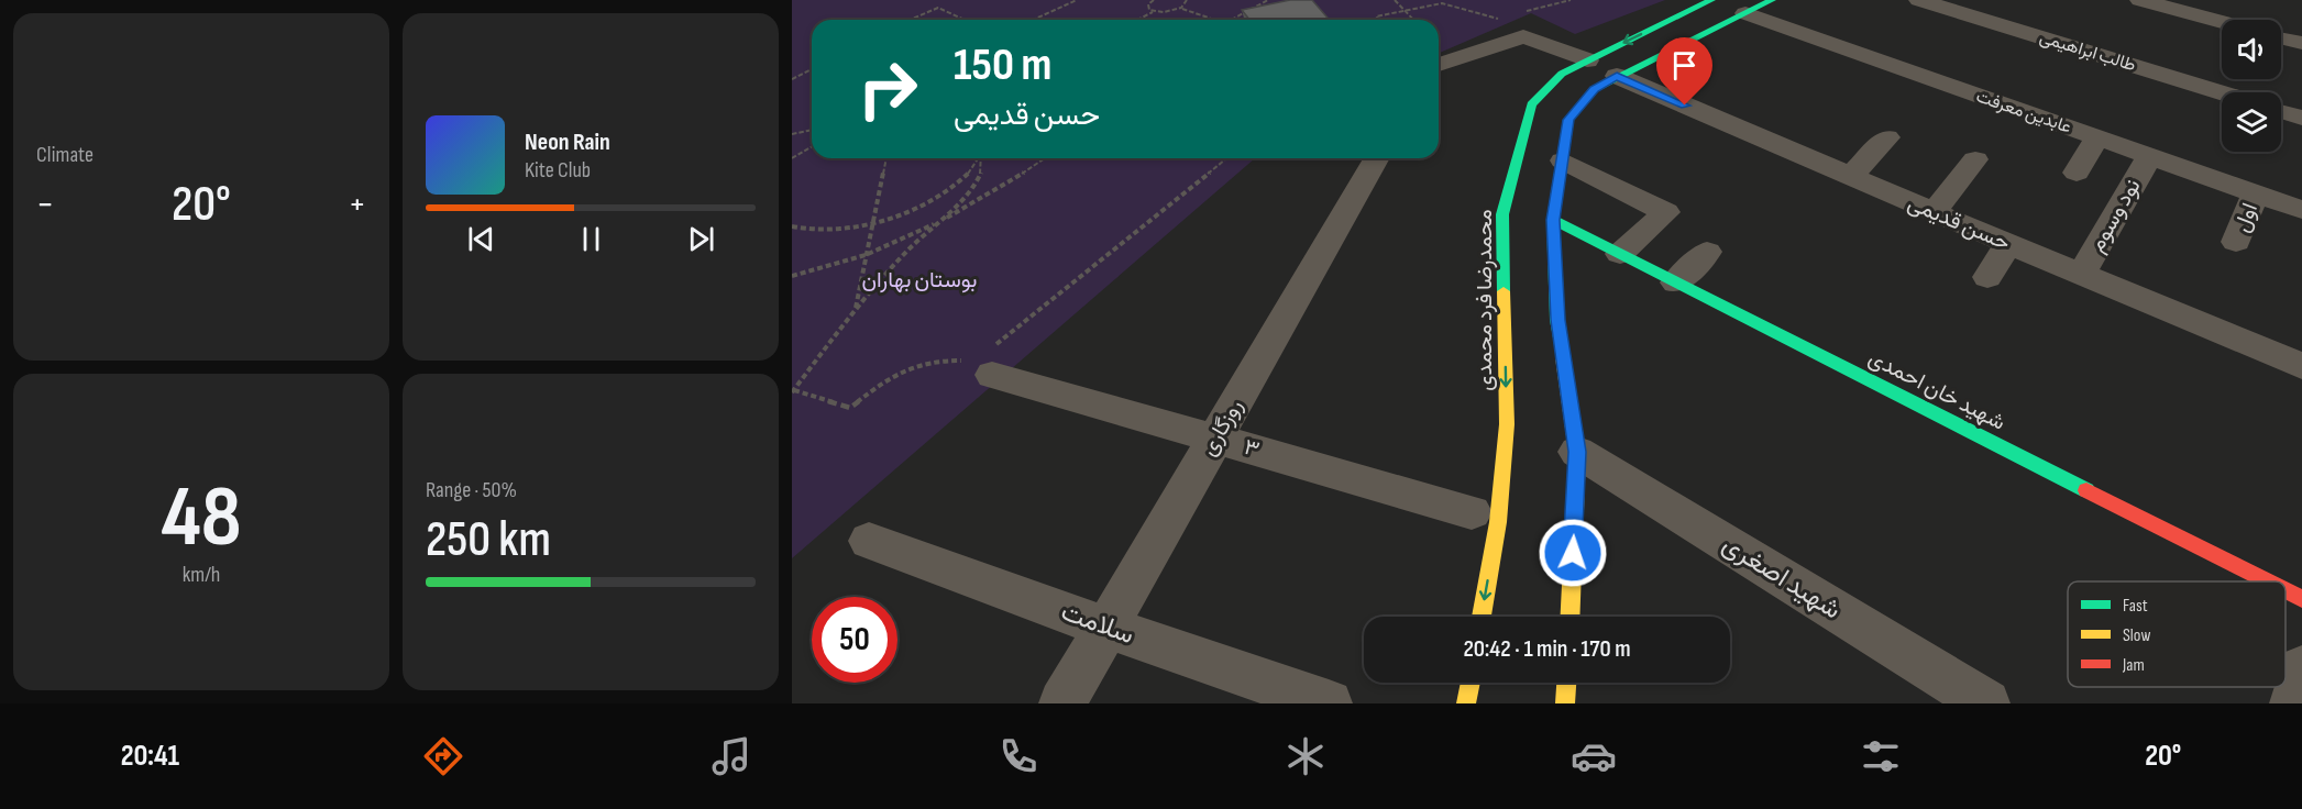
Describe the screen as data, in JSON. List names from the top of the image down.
{
  "streets": {
    "main road": ["محمدرضا فرد محمدی", "شهید خان احمدی"],
    "street": [
      "طالب ابراهیمی",
      "عابدین معرفت",
      "نود وسوم",
      "اول",
      "حسن قدیمی",
      "روزگاری",
      "۳",
      "شهید اصغری",
      "سلامت"
    ]
  },
  "crossings": [
    ["عابدین معرفت", "نود وسوم"],
    ["عابدین معرفت", "اول"],
    ["نود وسوم", "حسن قدیمی"],
    ["روزگاری", "۳"],
    ["روزگاری", "سلامت"]
  ],
  "parks": ["بوستان بهاران"],
  "legend": ["Fast", "Slow", "Jam"],
  "page": {
    "tile": [
      "Climate",
      ["48", "km/h"],
      ["Range · 50%", "250 km"]
    ],
    "turn": ["150 m", "حسن قدیمی"],
    "song": ["Neon Rain", "Kite Club"],
    "heat": ["−", "20°", "+"],
    "limit": "50",
    "trip": "20:42 · 1 min · 170 m",
    "tabs": ["20:41", "20°"]
  }
}
